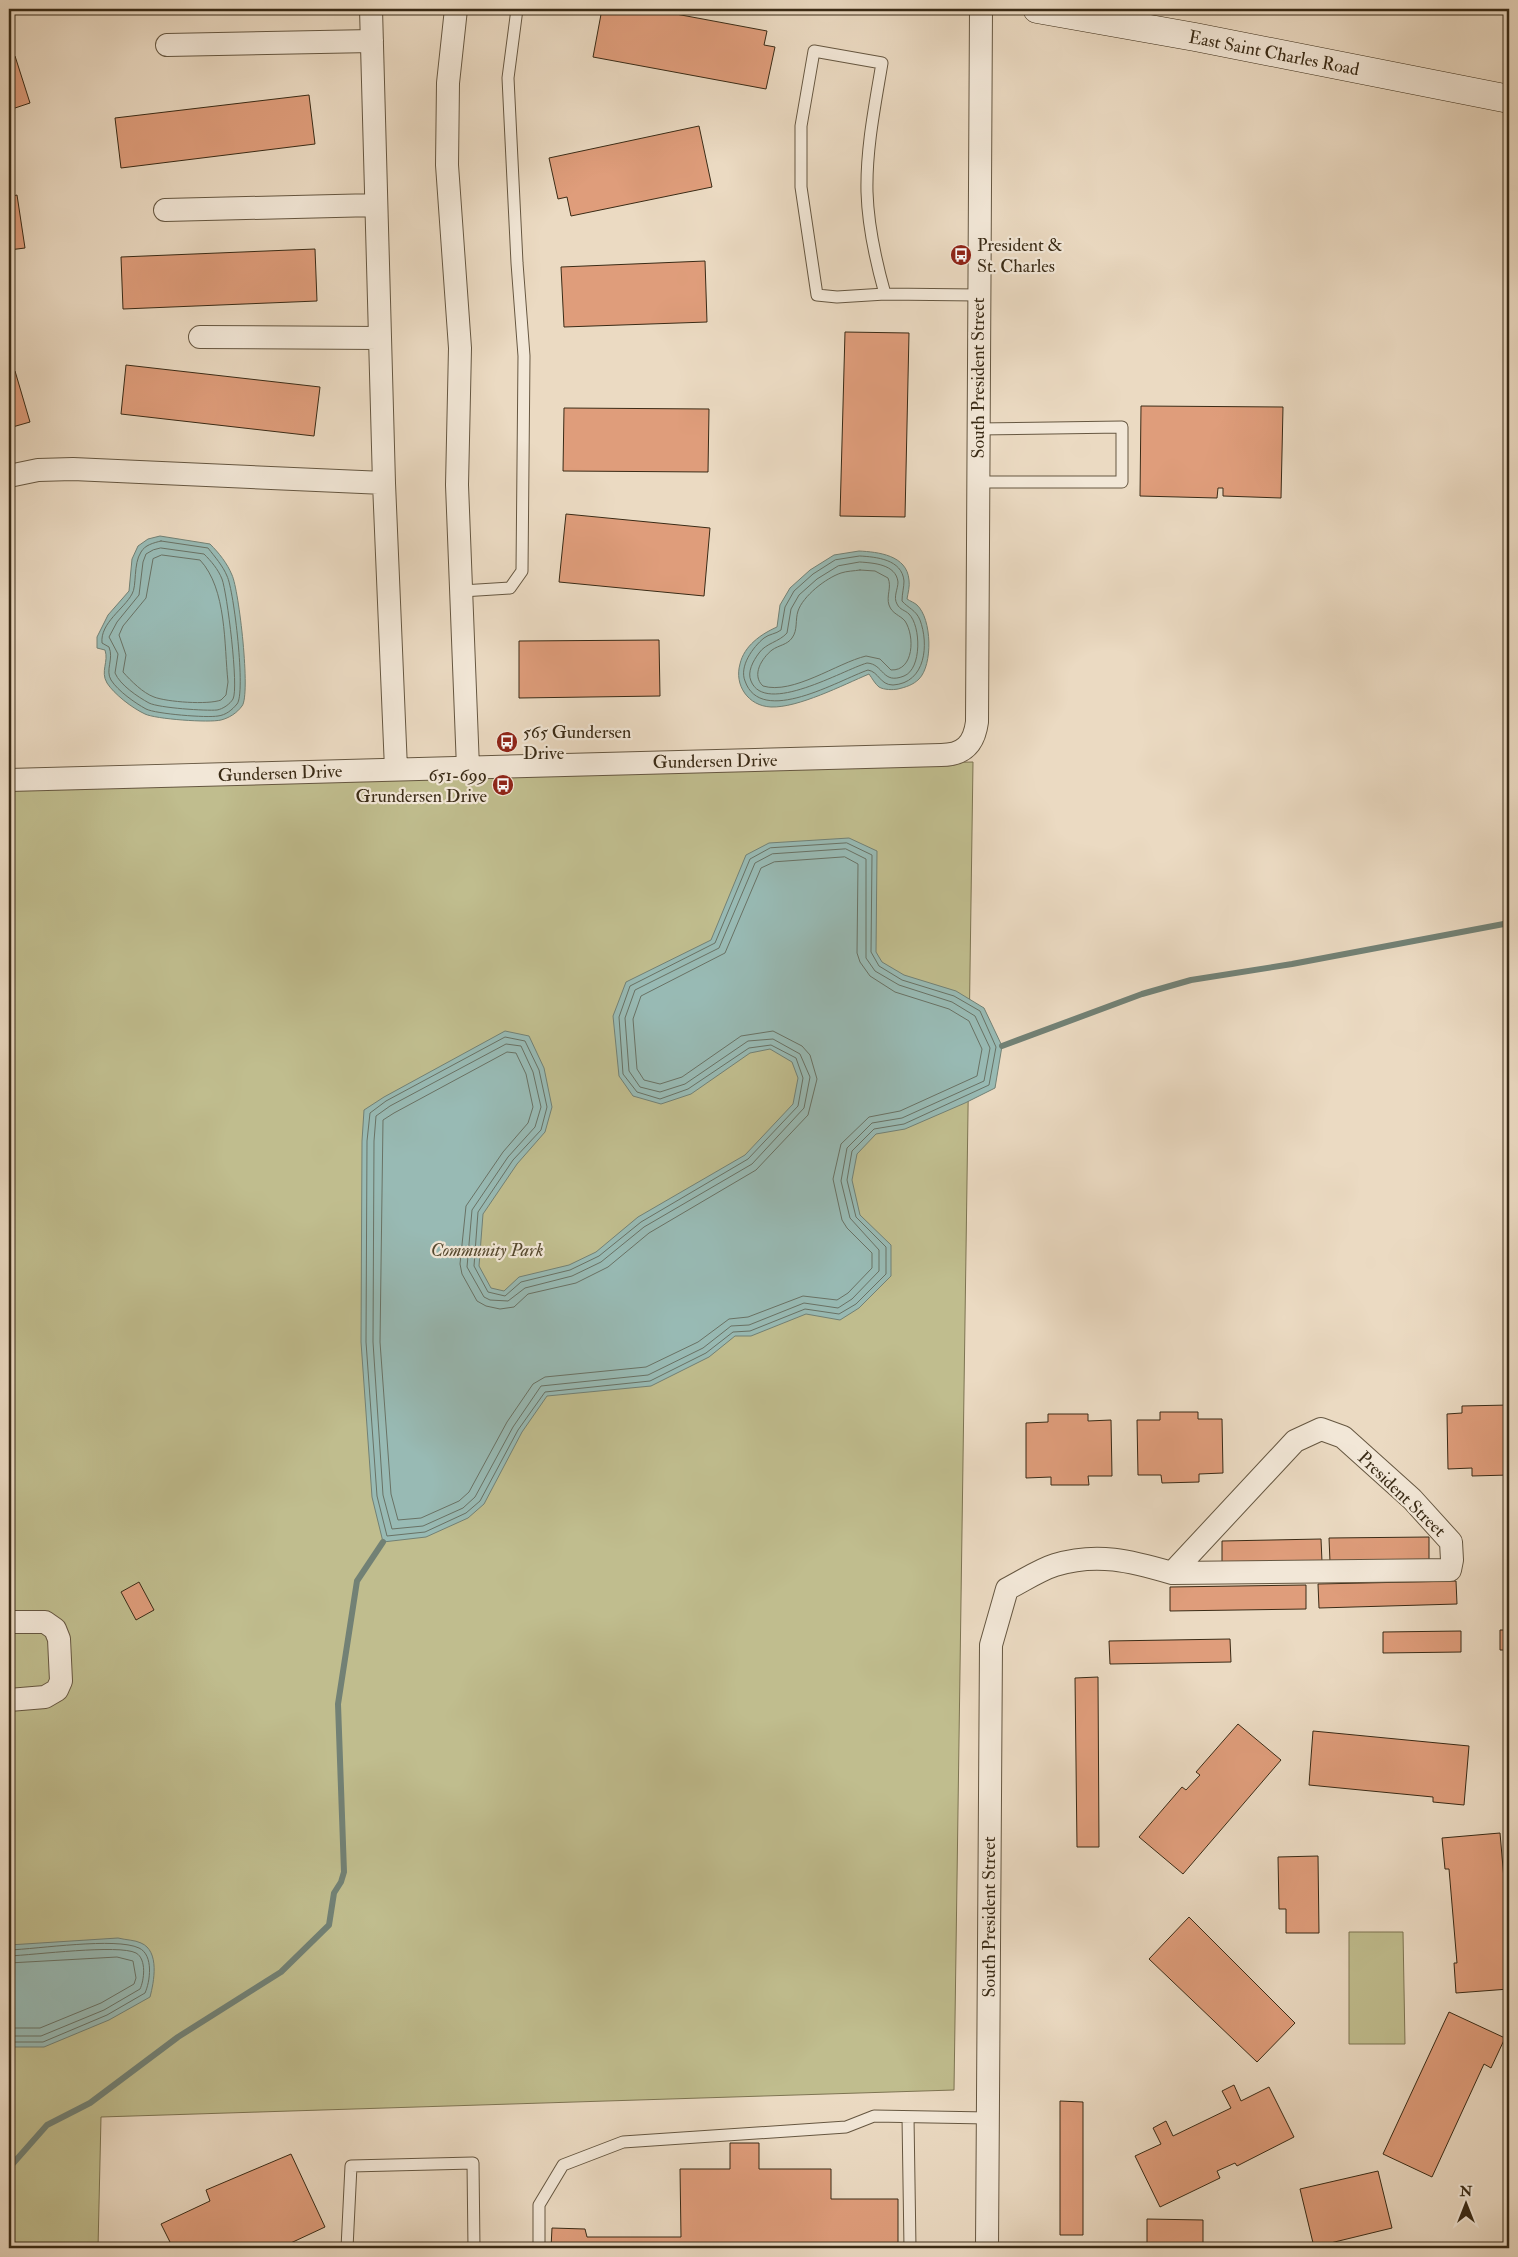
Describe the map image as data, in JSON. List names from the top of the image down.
{
  "streets": {
    "street": [
      "East Saint Charles Road",
      "South President Street",
      "Gundersen Drive",
      "President Street"
    ]
  },
  "crossings": [
    ["South President Street", "Gundersen Drive"],
    ["South President Street", "President Street"]
  ],
  "parks": ["Community Park"],
  "places": {
    "bus stop": ["President & St. Charles", "565 Gundersen Drive", "651-699 Grundersen Drive"]
  },
  "north": "top"
}
